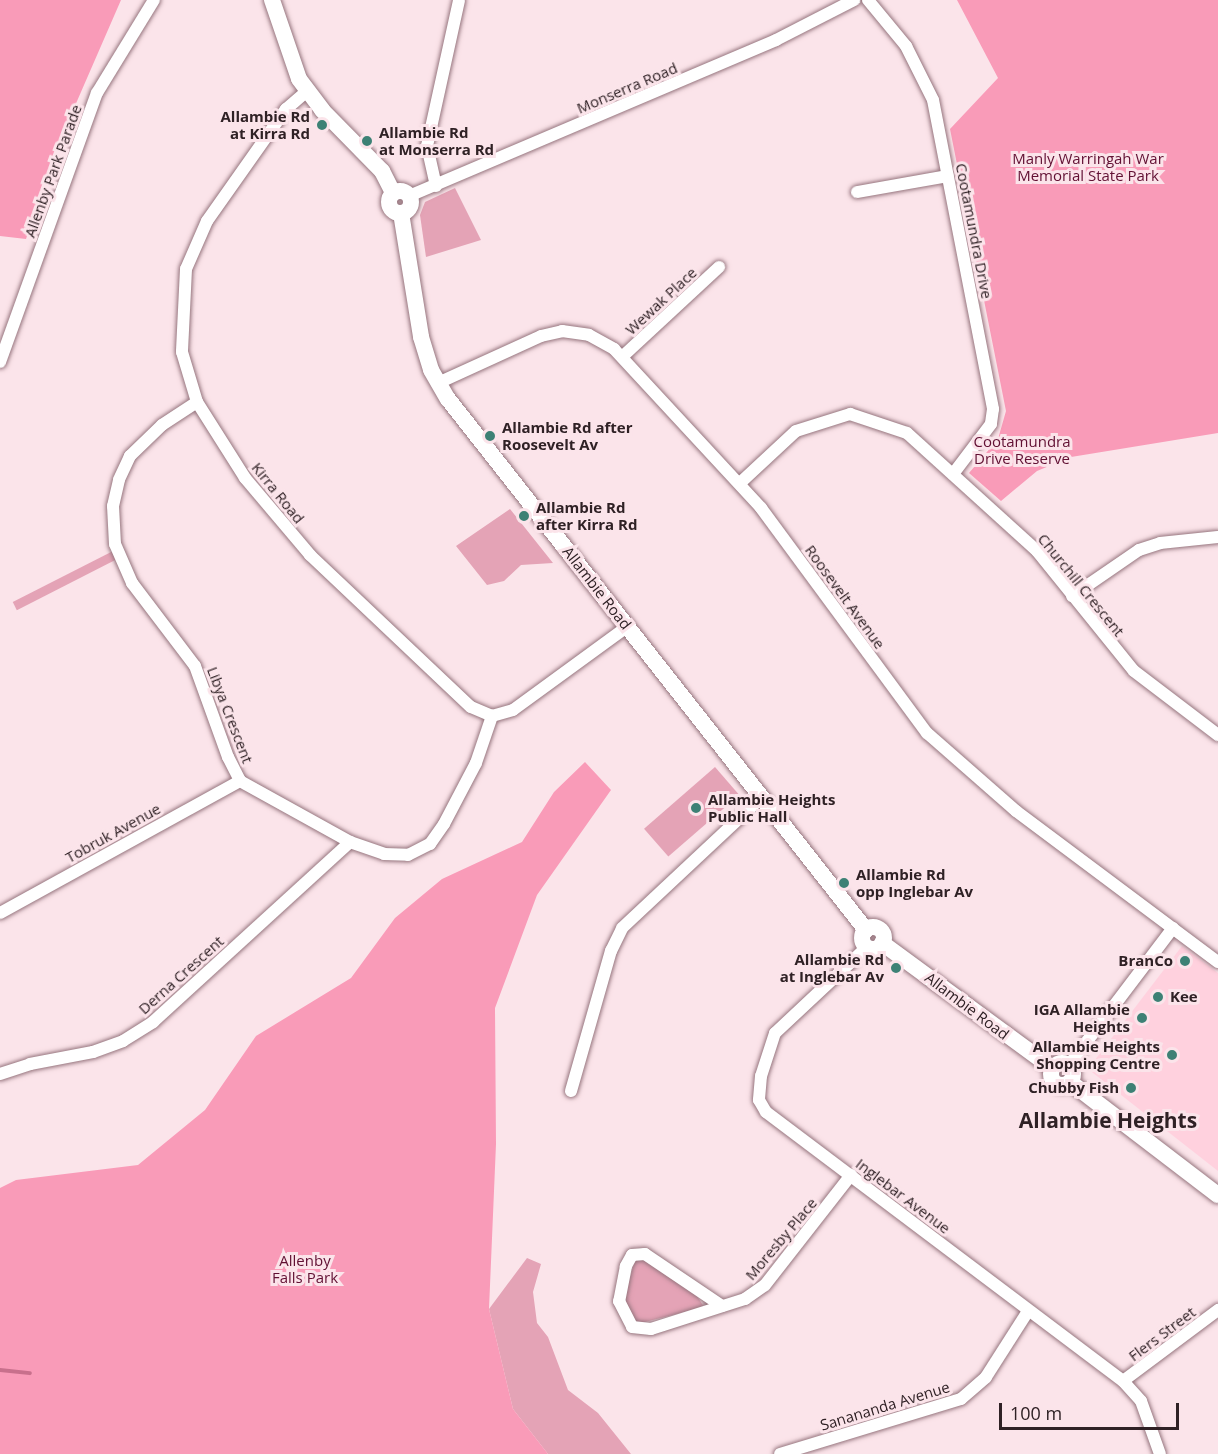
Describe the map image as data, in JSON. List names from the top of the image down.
{
  "streets": {
    "main road": ["Allambie Road"],
    "street": [
      "Monserra Road",
      "Allenby Park Parade",
      "Cootamundra Drive",
      "Wewak Place",
      "Kirra Road",
      "Churchill Crescent",
      "Roosevelt Avenue",
      "Libya Crescent",
      "Tobruk Avenue",
      "Derna Crescent",
      "Inglebar Avenue",
      "Moresby Place",
      "Flers Street",
      "Sanananda Avenue"
    ]
  },
  "crossings": [
    ["Monserra Road", "Allambie Road"],
    ["Cootamundra Drive", "Churchill Crescent"],
    ["Wewak Place", "Roosevelt Avenue"],
    ["Kirra Road", "Libya Crescent"],
    ["Churchill Crescent", "Roosevelt Avenue"],
    ["Allambie Road", "Roosevelt Avenue"],
    ["Allambie Road", "Inglebar Avenue"],
    ["Libya Crescent", "Tobruk Avenue"],
    ["Libya Crescent", "Derna Crescent"],
    ["Inglebar Avenue", "Moresby Place"],
    ["Inglebar Avenue", "Flers Street"],
    ["Inglebar Avenue", "Sanananda Avenue"]
  ],
  "districts": ["Allambie Heights"],
  "parks": ["Manly Warringah War Memorial State Park", "Cootamundra Drive Reserve", "Allenby Falls Park"],
  "places": [
    "Allambie Rd at Kirra Rd",
    "Allambie Rd at Monserra Rd",
    "Allambie Rd after Roosevelt Av",
    "Allambie Rd after Kirra Rd",
    "Allambie Heights Public Hall",
    "Allambie Rd opp Inglebar Av",
    "BranCo",
    "Allambie Rd at Inglebar Av",
    "Kee",
    "IGA Allambie Heights",
    "Allambie Heights Shopping Centre",
    "Chubby Fish"
  ],
  "scale_bar": "100 m"
}
